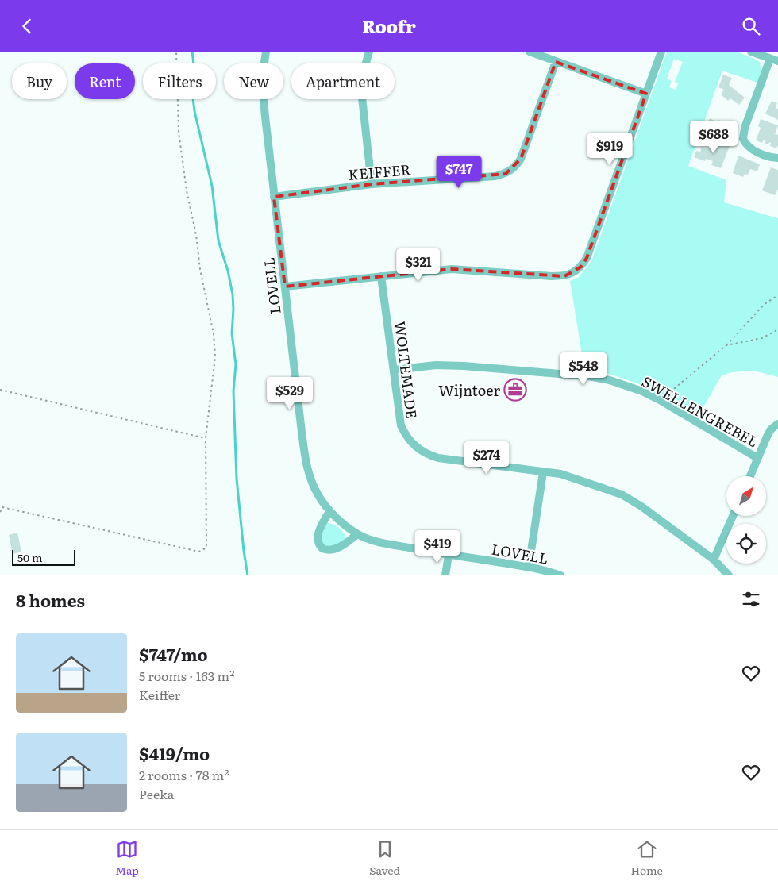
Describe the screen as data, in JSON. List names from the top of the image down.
{
  "streets": {
    "street": [
      "KEIFFER",
      "LOVELL",
      "WOLTEMADE",
      "SWELLENGREBEL"
    ]
  },
  "crossings": [
    ["KEIFFER", "LOVELL"],
    ["WOLTEMADE", "SWELLENGREBEL"]
  ],
  "places": {
    "office": ["Wijntoer"]
  },
  "scale_bar": "50 m",
  "north": "top right",
  "page": {
    "header": "Roofr",
    "chip": [
      "Buy",
      "Rent",
      "Filters",
      "New",
      "Apartment"
    ],
    "price": [
      "$688",
      "$919",
      "$747",
      "$321",
      "$548",
      "$529",
      "$274",
      "$419"
    ],
    "scale": "50 m",
    "heading": "8 homes",
    "list": [
      {
        "name": "$747/mo",
        "note": "5 rooms · 163 m² · Keiffer"
      },
      {
        "name": "$419/mo",
        "note": "2 rooms · 78 m² · Peeka"
      }
    ],
    "tabs": ["Map", "Saved", "Home"]
  }
}
